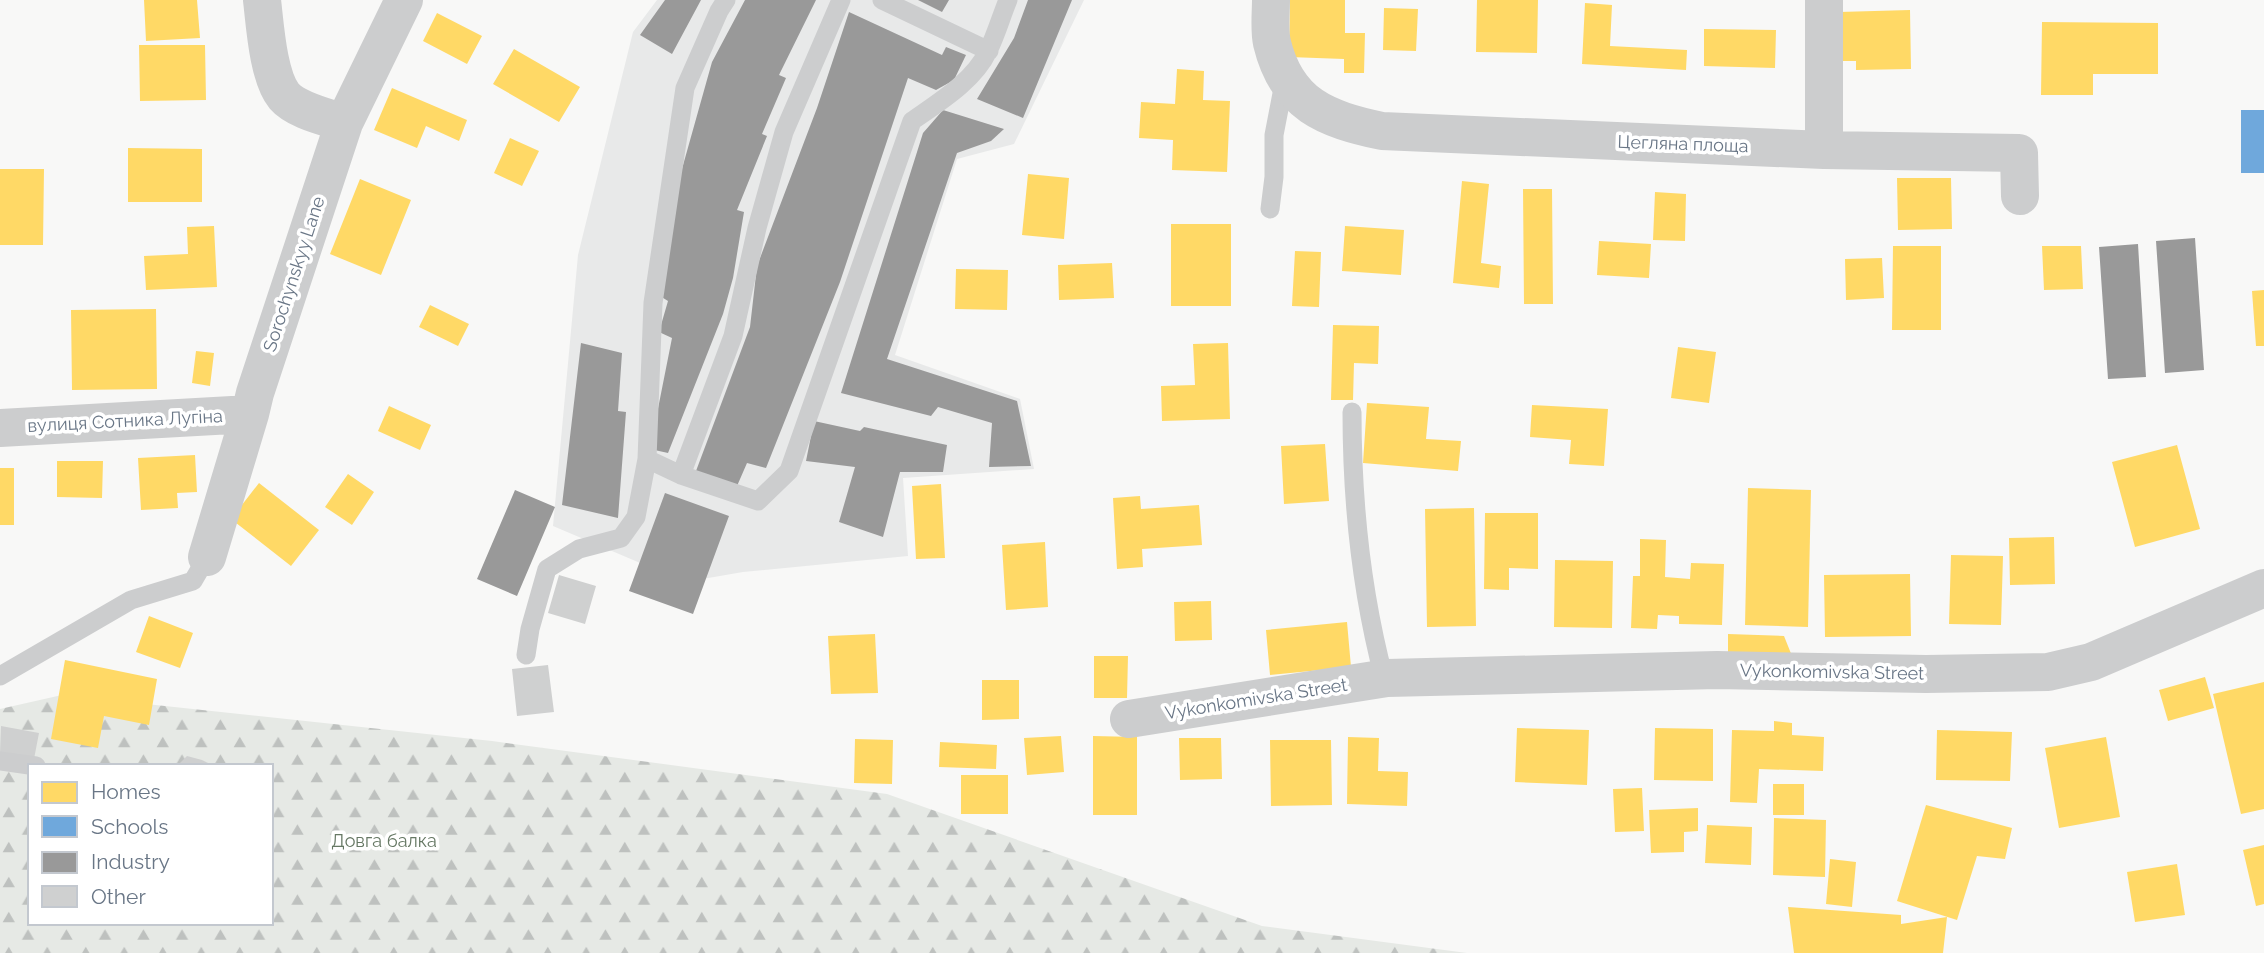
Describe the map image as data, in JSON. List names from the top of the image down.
{
  "streets": {
    "street": [
      "Цегляна площа",
      "Sorochynskyy Lane",
      "вулиця Сотника Лугіна",
      "Vykonkomivska Street"
    ]
  },
  "crossings": [
    ["Sorochynskyy Lane", "вулиця Сотника Лугіна"]
  ],
  "parks": ["Довга балка"],
  "legend": [
    "Homes",
    "Schools",
    "Industry",
    "Other"
  ]
}
